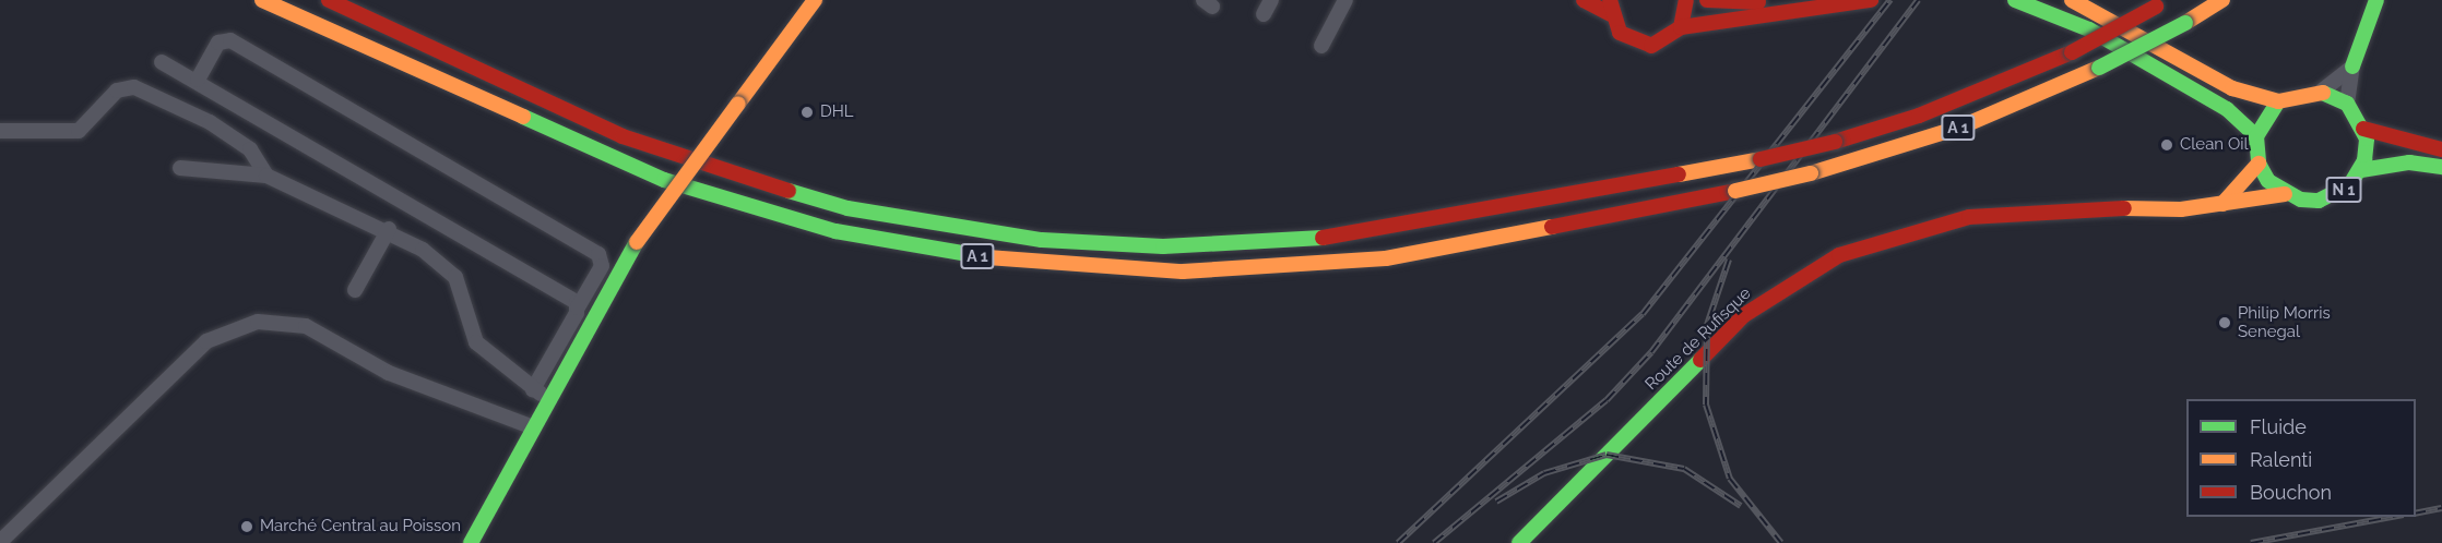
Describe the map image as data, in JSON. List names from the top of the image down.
{
  "streets": {
    "main road": ["A 1", "N 1", "Route de Rufisque"]
  },
  "crossings": [
    ["N 1", "Route de Rufisque"]
  ],
  "places": [
    "DHL",
    "Clean Oil",
    "Philip Morris Senegal",
    "Marché Central au Poisson"
  ],
  "legend": ["Fluide", "Ralenti", "Bouchon"]
}
